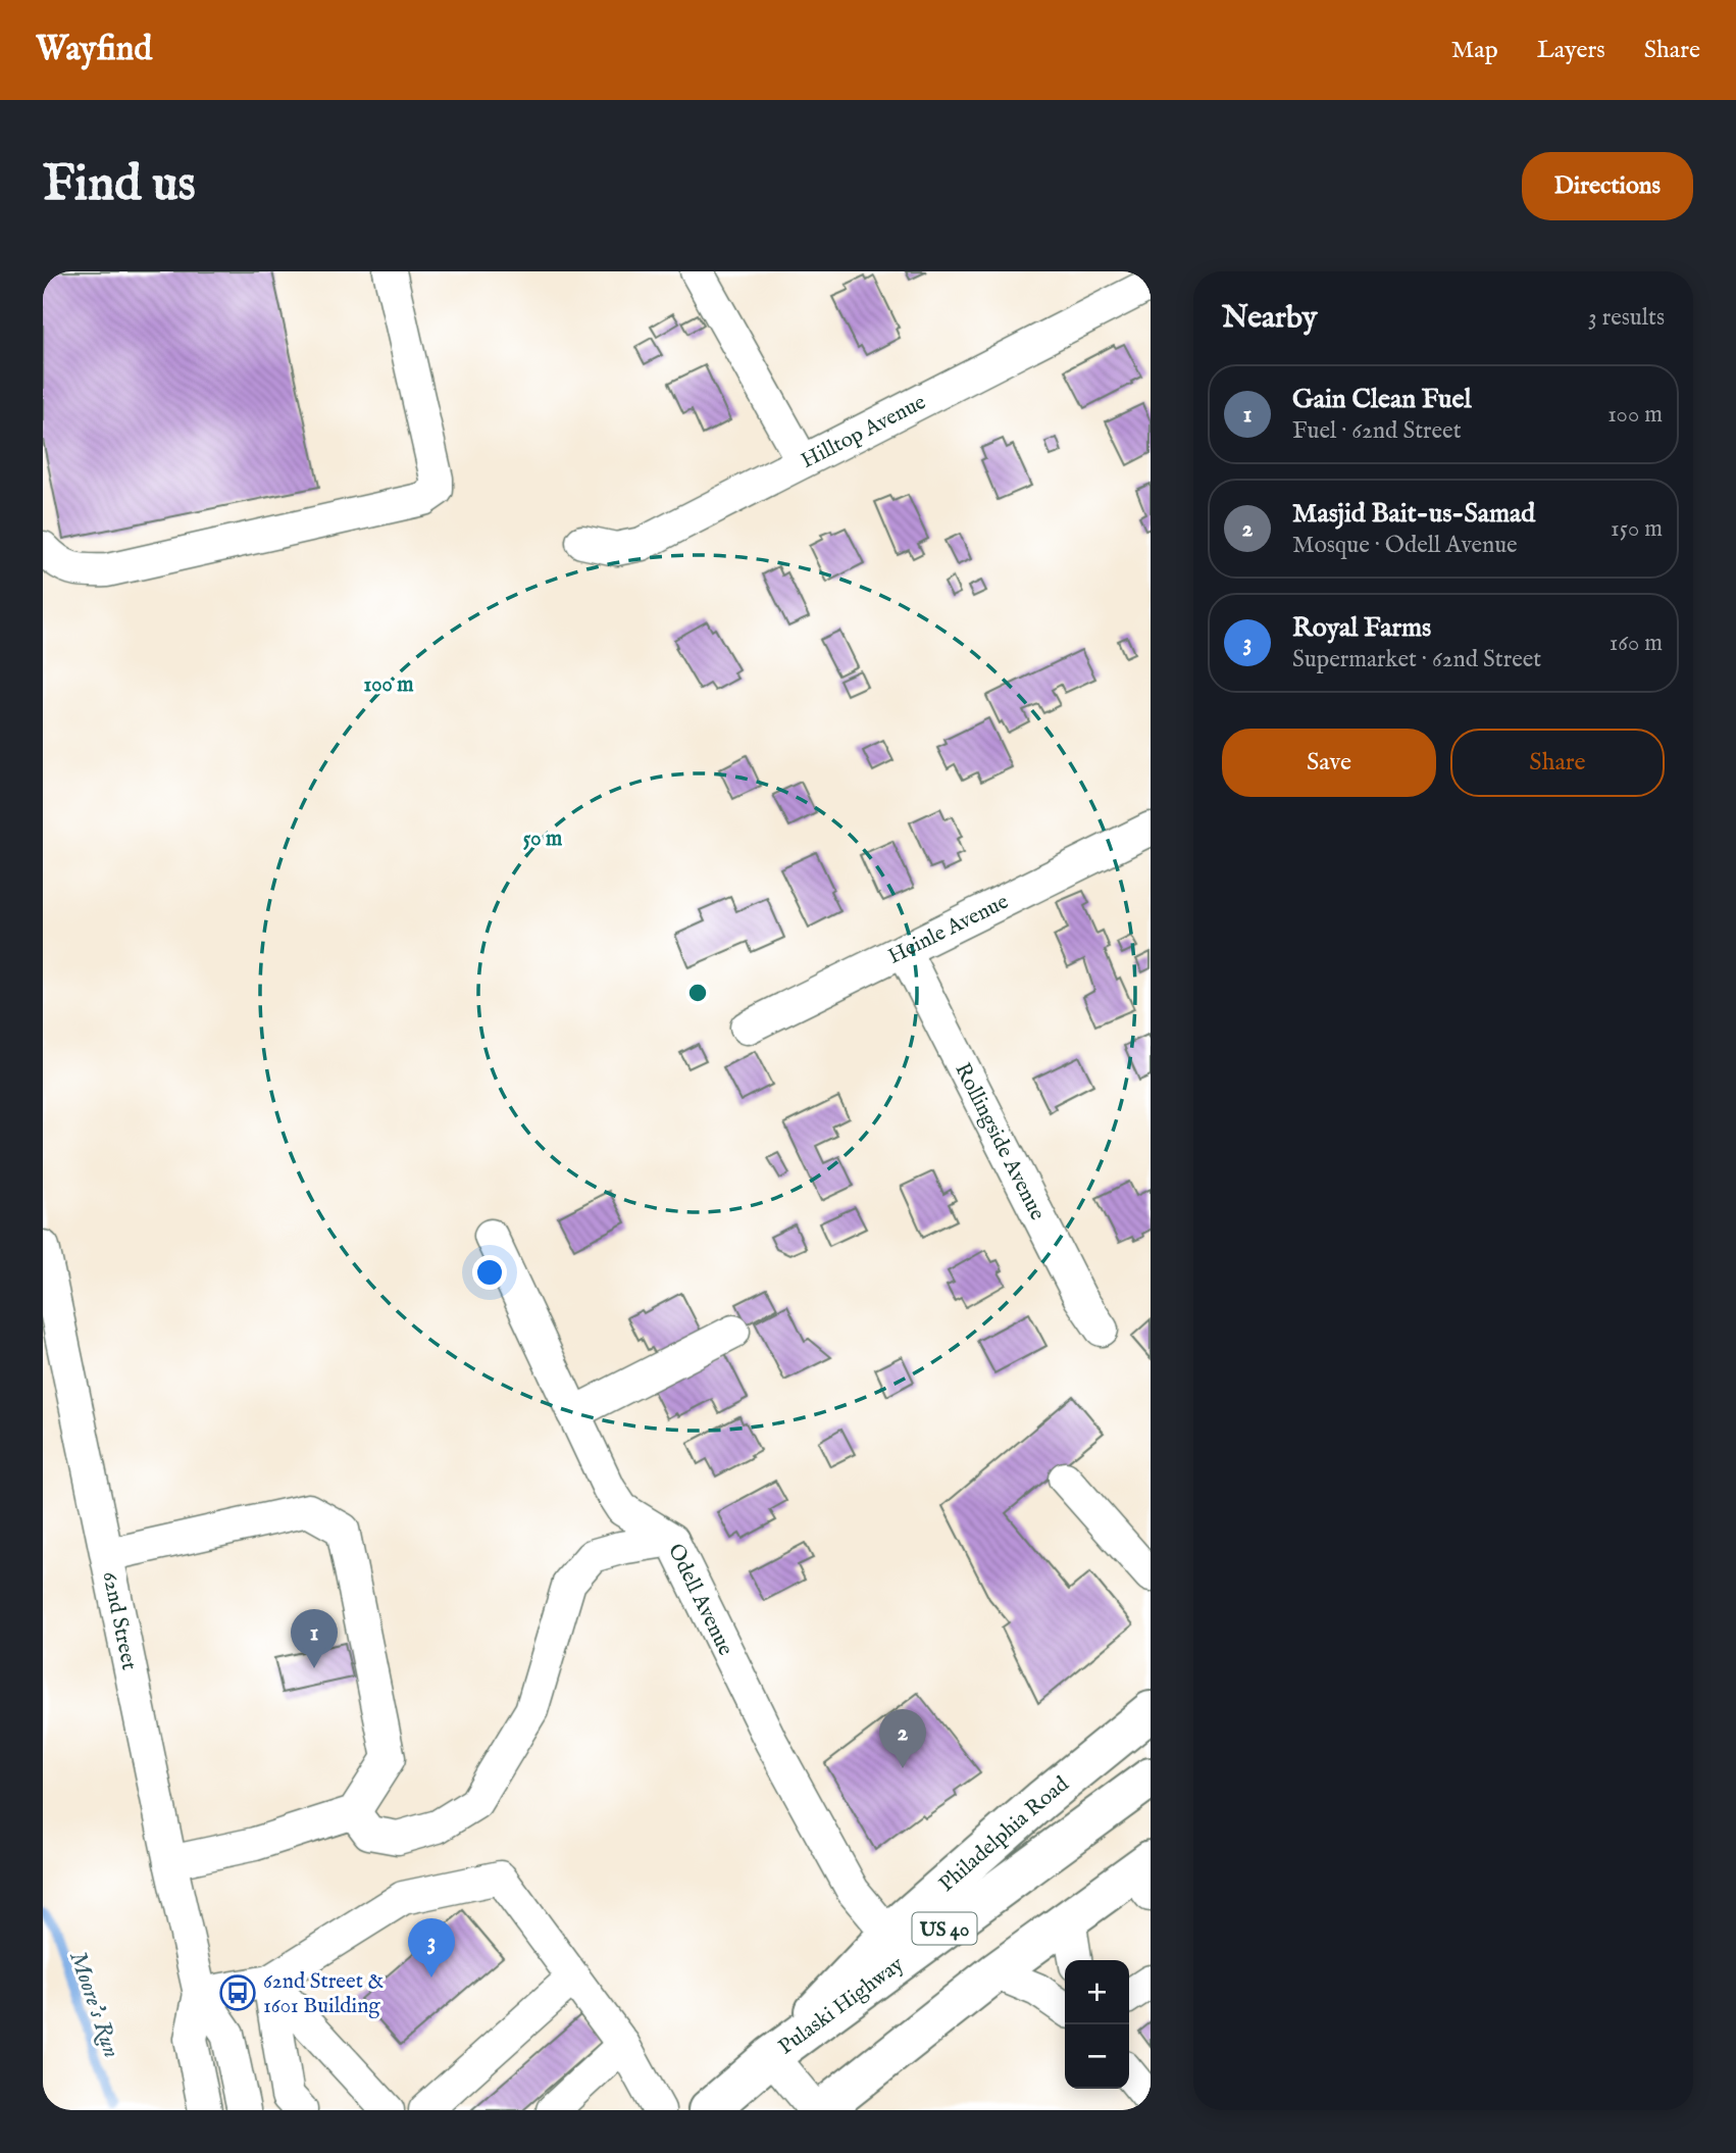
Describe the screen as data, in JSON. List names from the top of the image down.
{
  "streets": {
    "main road": ["Philadelphia Road", "US 40", "Pulaski Highway"],
    "street": [
      "Hilltop Avenue",
      "Heinle Avenue",
      "Rollingside Avenue",
      "Odell Avenue",
      "62nd Street"
    ]
  },
  "crossings": [
    ["Heinle Avenue", "Rollingside Avenue"],
    ["Odell Avenue", "Philadelphia Road"],
    ["Philadelphia Road", "Pulaski Highway"]
  ],
  "water": ["Moore's Run"],
  "places": {
    "bus stop": ["62nd Street & 1601 Building"]
  },
  "page": {
    "header": "Wayfind",
    "nav": ["Map", "Layers", "Share"],
    "buttons": [
      "Directions",
      ["Save", "Share"]
    ],
    "title": "Find us",
    "heading": ["Nearby", "3 results"],
    "list": [
      {
        "mark": "1",
        "name": "Gain Clean Fuel",
        "note": "Fuel · 62nd Street",
        "value": "100 m"
      },
      {
        "mark": "2",
        "name": "Masjid Bait-us-Samad",
        "note": "Mosque · Odell Avenue",
        "value": "150 m"
      },
      {
        "mark": "3",
        "name": "Royal Farms",
        "note": "Supermarket · 62nd Street",
        "value": "160 m"
      }
    ],
    "pins": ["1", "2", "3"],
    "map_buttons": ["+", "−"]
  },
  "rings": ["100 m", "50 m"]
}
